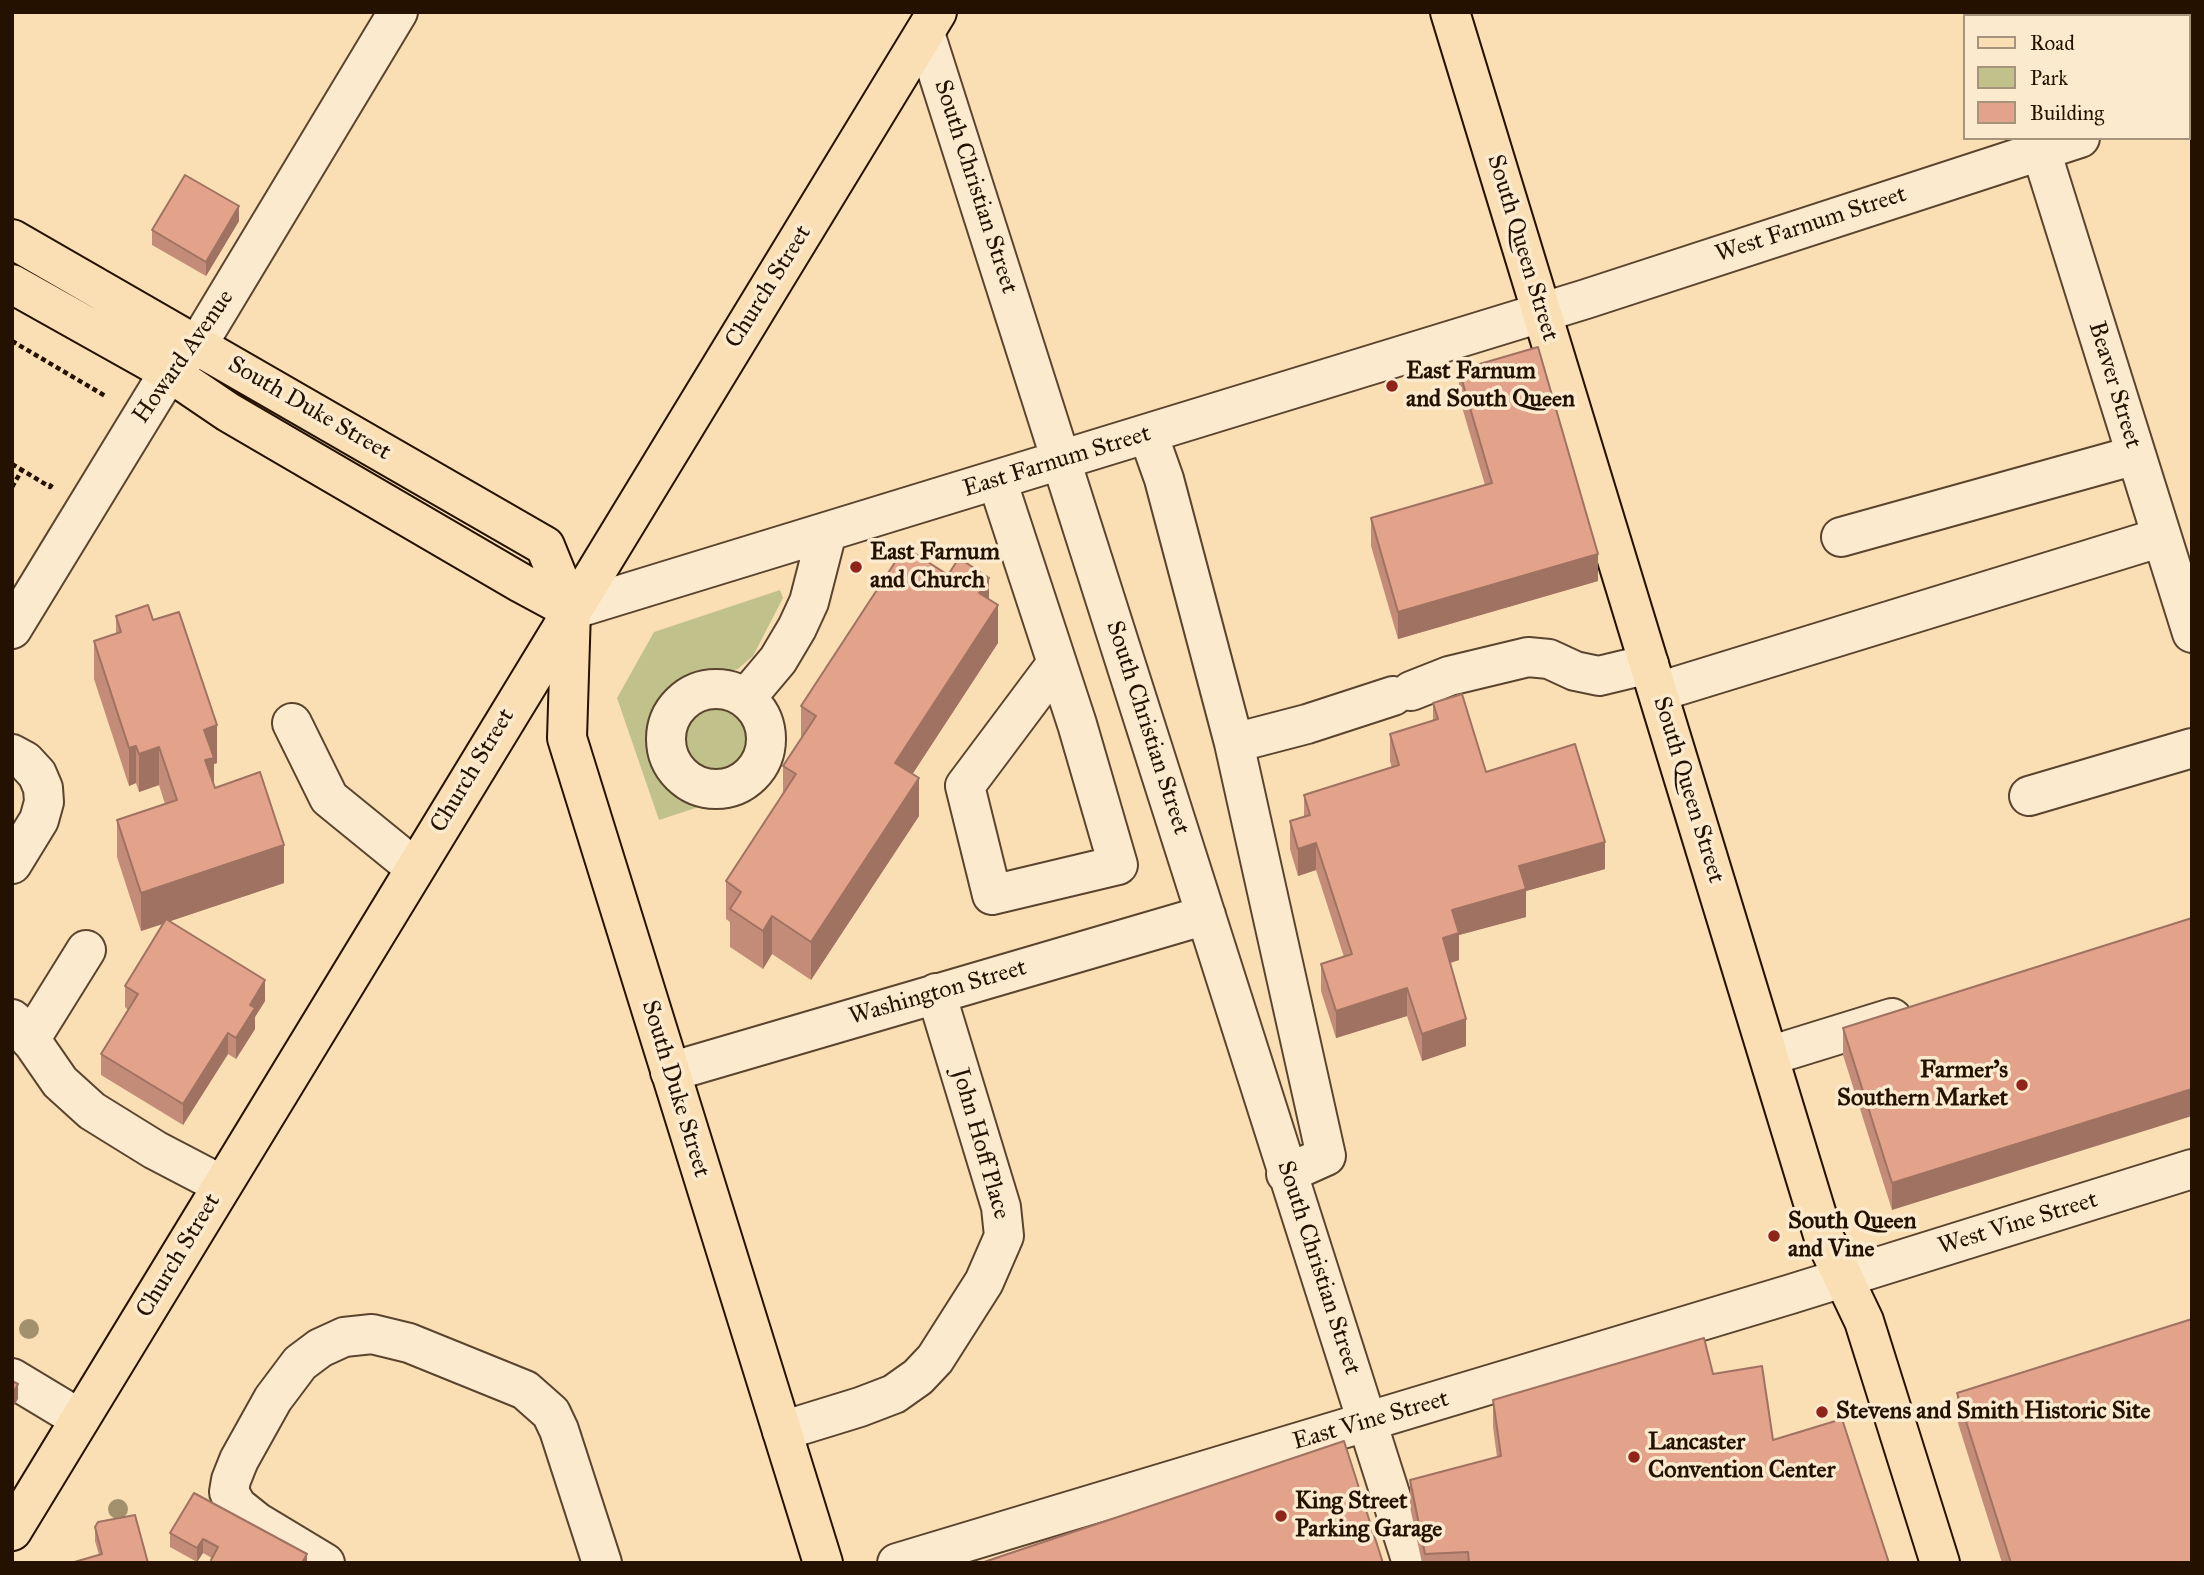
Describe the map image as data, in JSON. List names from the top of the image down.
{
  "streets": {
    "main road": ["South Queen Street", "Church Street", "South Duke Street"],
    "street": [
      "South Christian Street",
      "West Farnum Street",
      "Howard Avenue",
      "Beaver Street",
      "East Farnum Street",
      "Washington Street",
      "John Hoff Place",
      "West Vine Street",
      "East Vine Street"
    ]
  },
  "crossings": [
    ["South Christian Street", "Church Street"],
    ["South Christian Street", "East Farnum Street"],
    ["South Christian Street", "Washington Street"],
    ["South Christian Street", "East Vine Street"],
    ["West Farnum Street", "South Queen Street"],
    ["West Farnum Street", "Beaver Street"],
    ["West Farnum Street", "East Farnum Street"],
    ["South Queen Street", "East Farnum Street"],
    ["South Queen Street", "West Vine Street"],
    ["South Queen Street", "East Vine Street"],
    ["Church Street", "South Duke Street"],
    ["Church Street", "East Farnum Street"],
    ["Howard Avenue", "South Duke Street"],
    ["South Duke Street", "East Farnum Street"],
    ["South Duke Street", "Washington Street"],
    ["South Duke Street", "John Hoff Place"],
    ["Washington Street", "John Hoff Place"],
    ["West Vine Street", "East Vine Street"]
  ],
  "places": [
    "East Farnum and South Queen",
    "East Farnum and Church",
    "Farmer's Southern Market",
    "South Queen and Vine",
    "Stevens and Smith Historic Site",
    "Lancaster Convention Center",
    "King Street Parking Garage"
  ],
  "legend": ["Road", "Park", "Building"]
}
